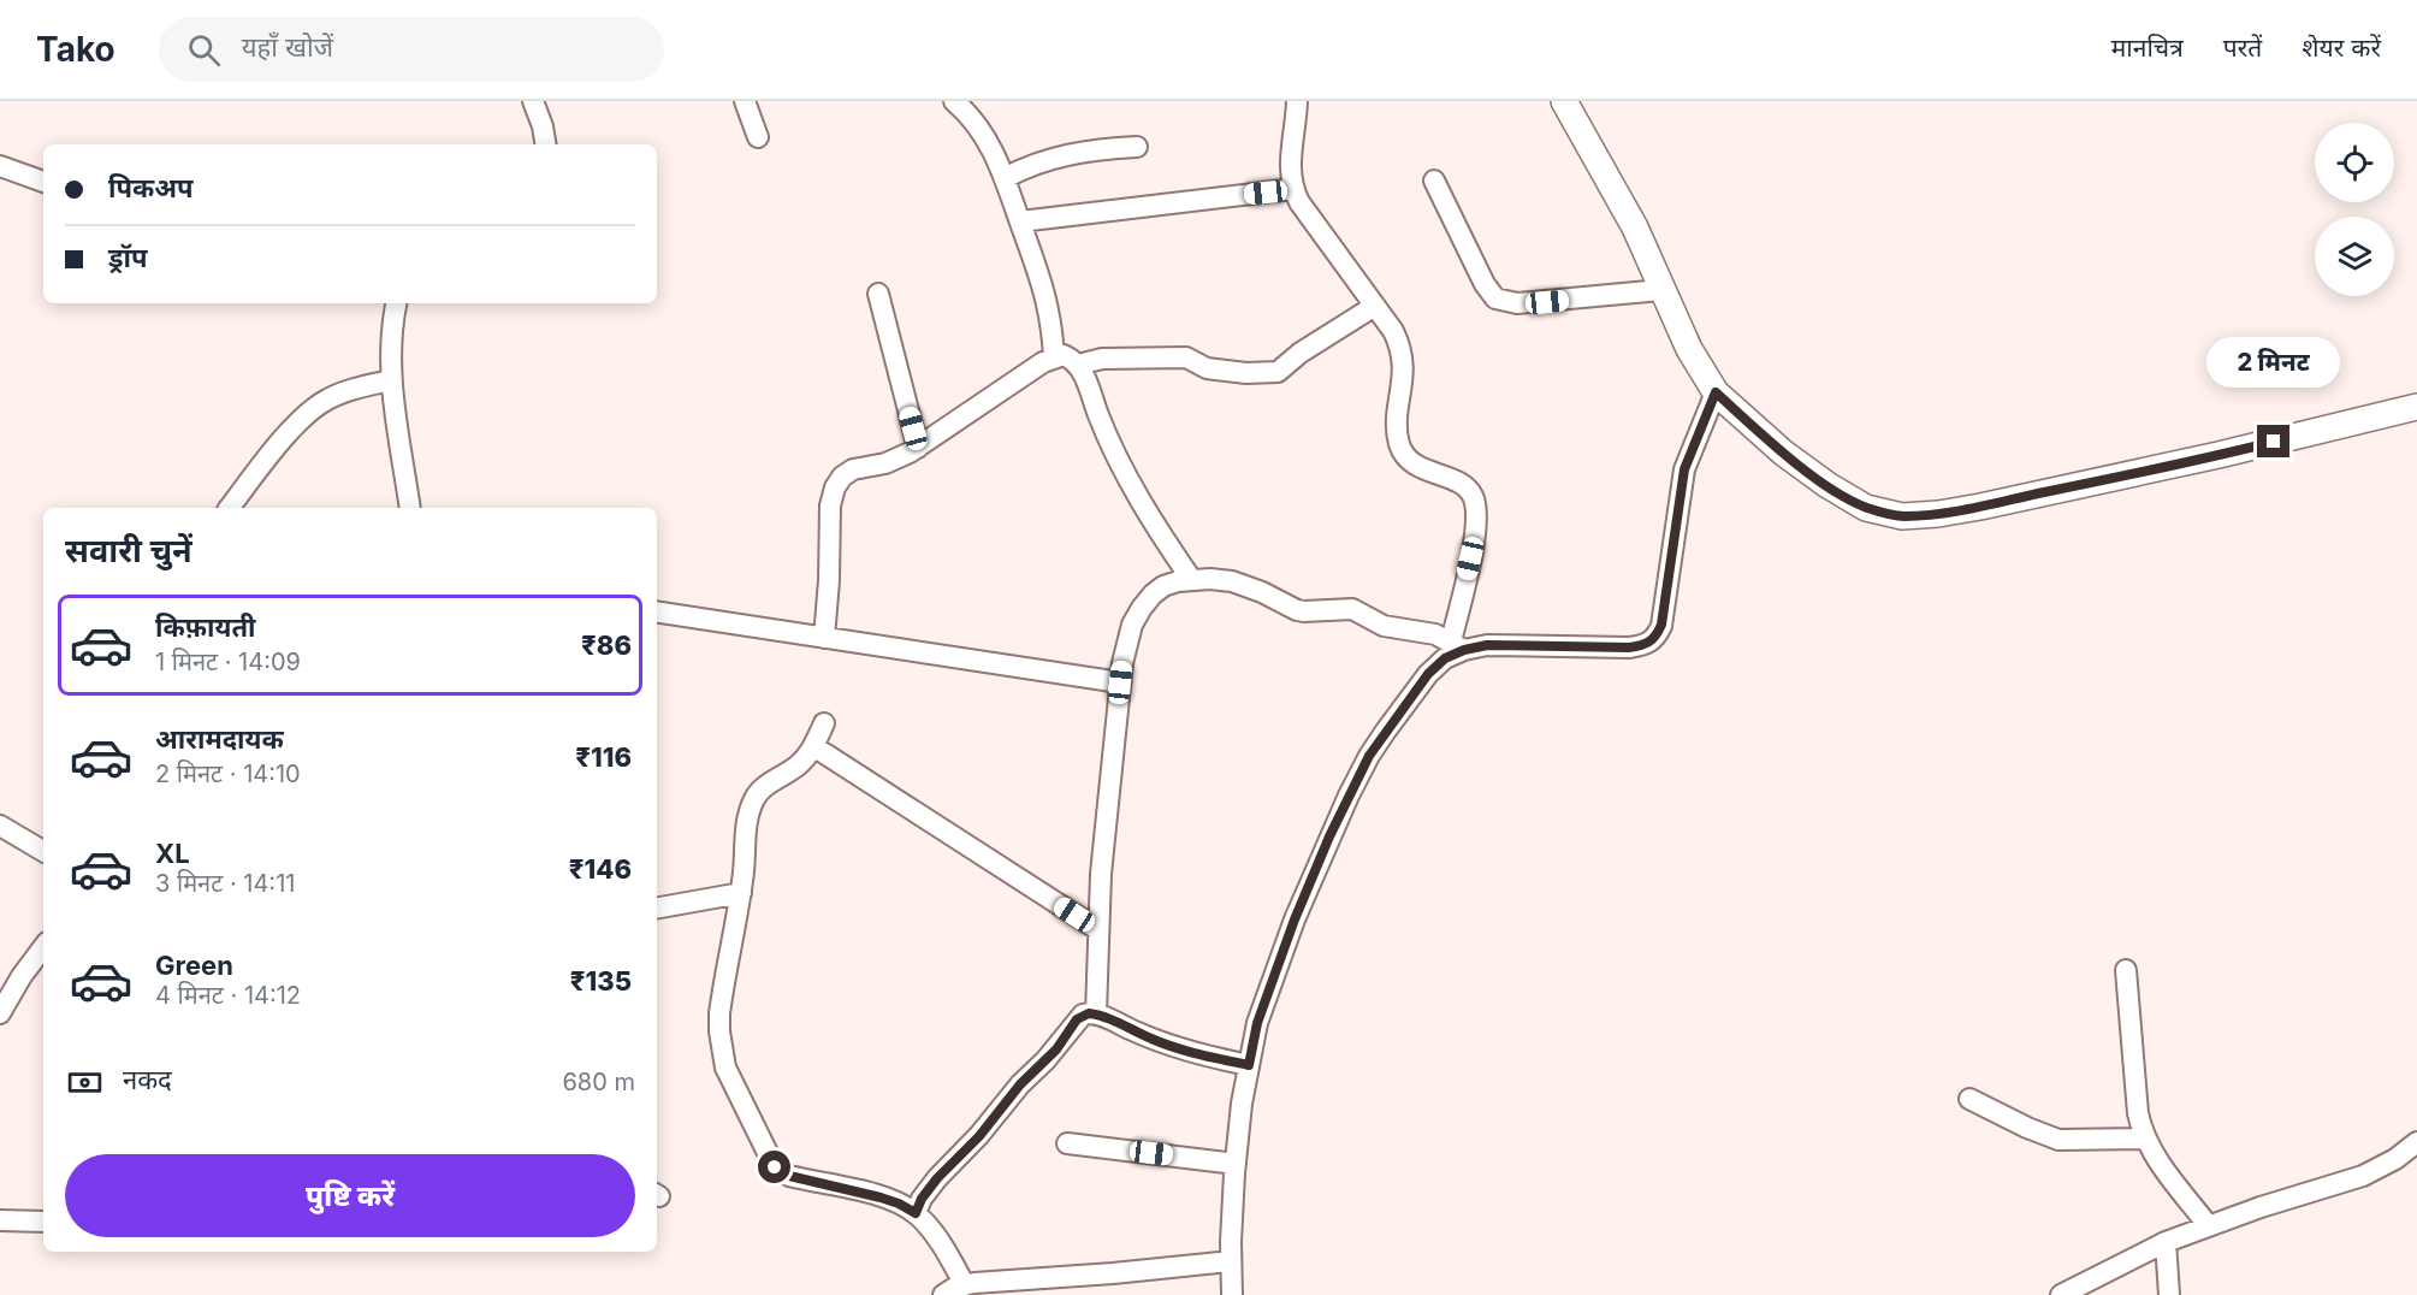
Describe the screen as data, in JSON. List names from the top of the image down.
{
  "page": {
    "header": "Tako",
    "search": "यहाँ खोजें",
    "nav": ["मानचित्र", "परतें", "शेयर करें"],
    "banner": ["पिकअप", "ड्रॉप"],
    "bubble": "2 मिनट",
    "heading": "सवारी चुनें",
    "list": [
      {
        "name": "किफ़ायती",
        "note": "1 मिनट · 14:09",
        "value": "₹86"
      },
      {
        "name": "आरामदायक",
        "note": "2 मिनट · 14:10",
        "value": "₹116"
      },
      {
        "name": "XL",
        "note": "3 मिनट · 14:11",
        "value": "₹146"
      },
      {
        "name": "Green",
        "note": "4 मिनट · 14:12",
        "value": "₹135"
      }
    ],
    "pay": ["नकद", "680 m"],
    "buttons": "पुष्टि करें"
  }
}
